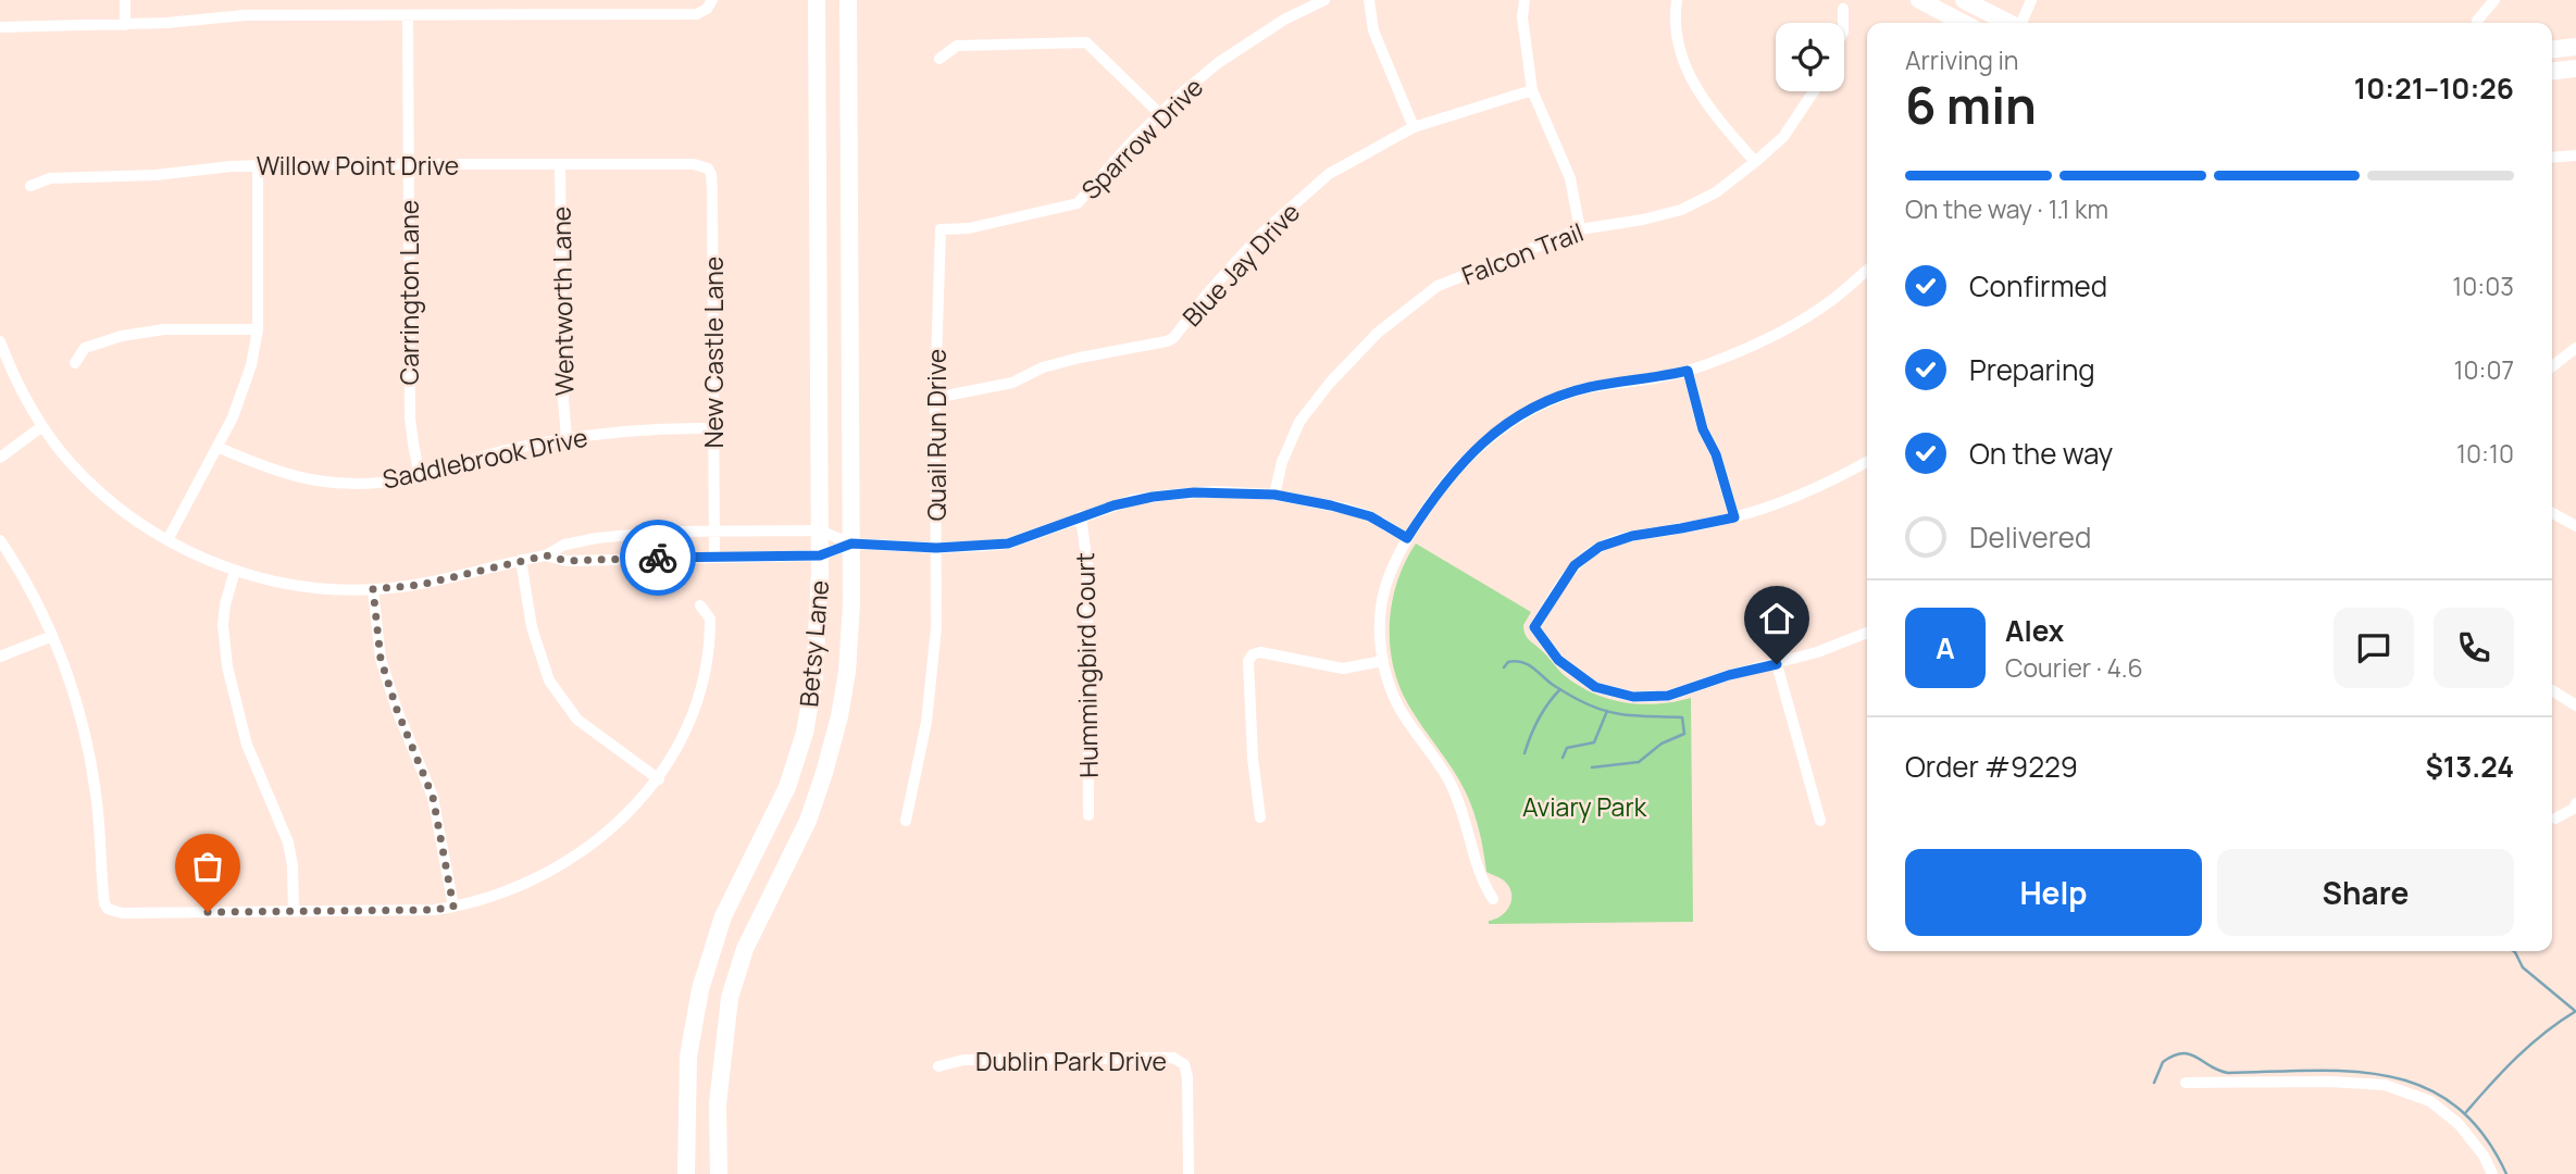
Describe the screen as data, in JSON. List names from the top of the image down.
{
  "streets": {
    "main road": ["Betsy Lane"],
    "street": [
      "Sparrow Drive",
      "Willow Point Drive",
      "Falcon Trail",
      "Blue Jay Drive",
      "Carrington Lane",
      "Wentworth Lane",
      "New Castle Lane",
      "Quail Run Drive",
      "Saddlebrook Drive",
      "Hummingbird Court",
      "Dublin Park Drive"
    ]
  },
  "crossings": [
    ["Sparrow Drive", "Quail Run Drive"],
    ["Willow Point Drive", "Carrington Lane"],
    ["Willow Point Drive", "Wentworth Lane"],
    ["Willow Point Drive", "New Castle Lane"],
    ["Blue Jay Drive", "Quail Run Drive"],
    ["Carrington Lane", "Saddlebrook Drive"],
    ["Wentworth Lane", "Saddlebrook Drive"],
    ["New Castle Lane", "Saddlebrook Drive"]
  ],
  "parks": ["Aviary Park"],
  "page": {
    "heading": ["6 min", "Arriving in", "10:21–10:26"],
    "panel": [
      "Alex",
      "Courier · 4.6",
      "Order #9229",
      "$13.24"
    ],
    "bar": "On the way · 1.1 km",
    "list": [
      ["Confirmed", "10:03"],
      ["Preparing", "10:07"],
      ["On the way", "10:10"],
      "Delivered"
    ],
    "round": "A",
    "buttons": ["Help", "Share"]
  }
}
